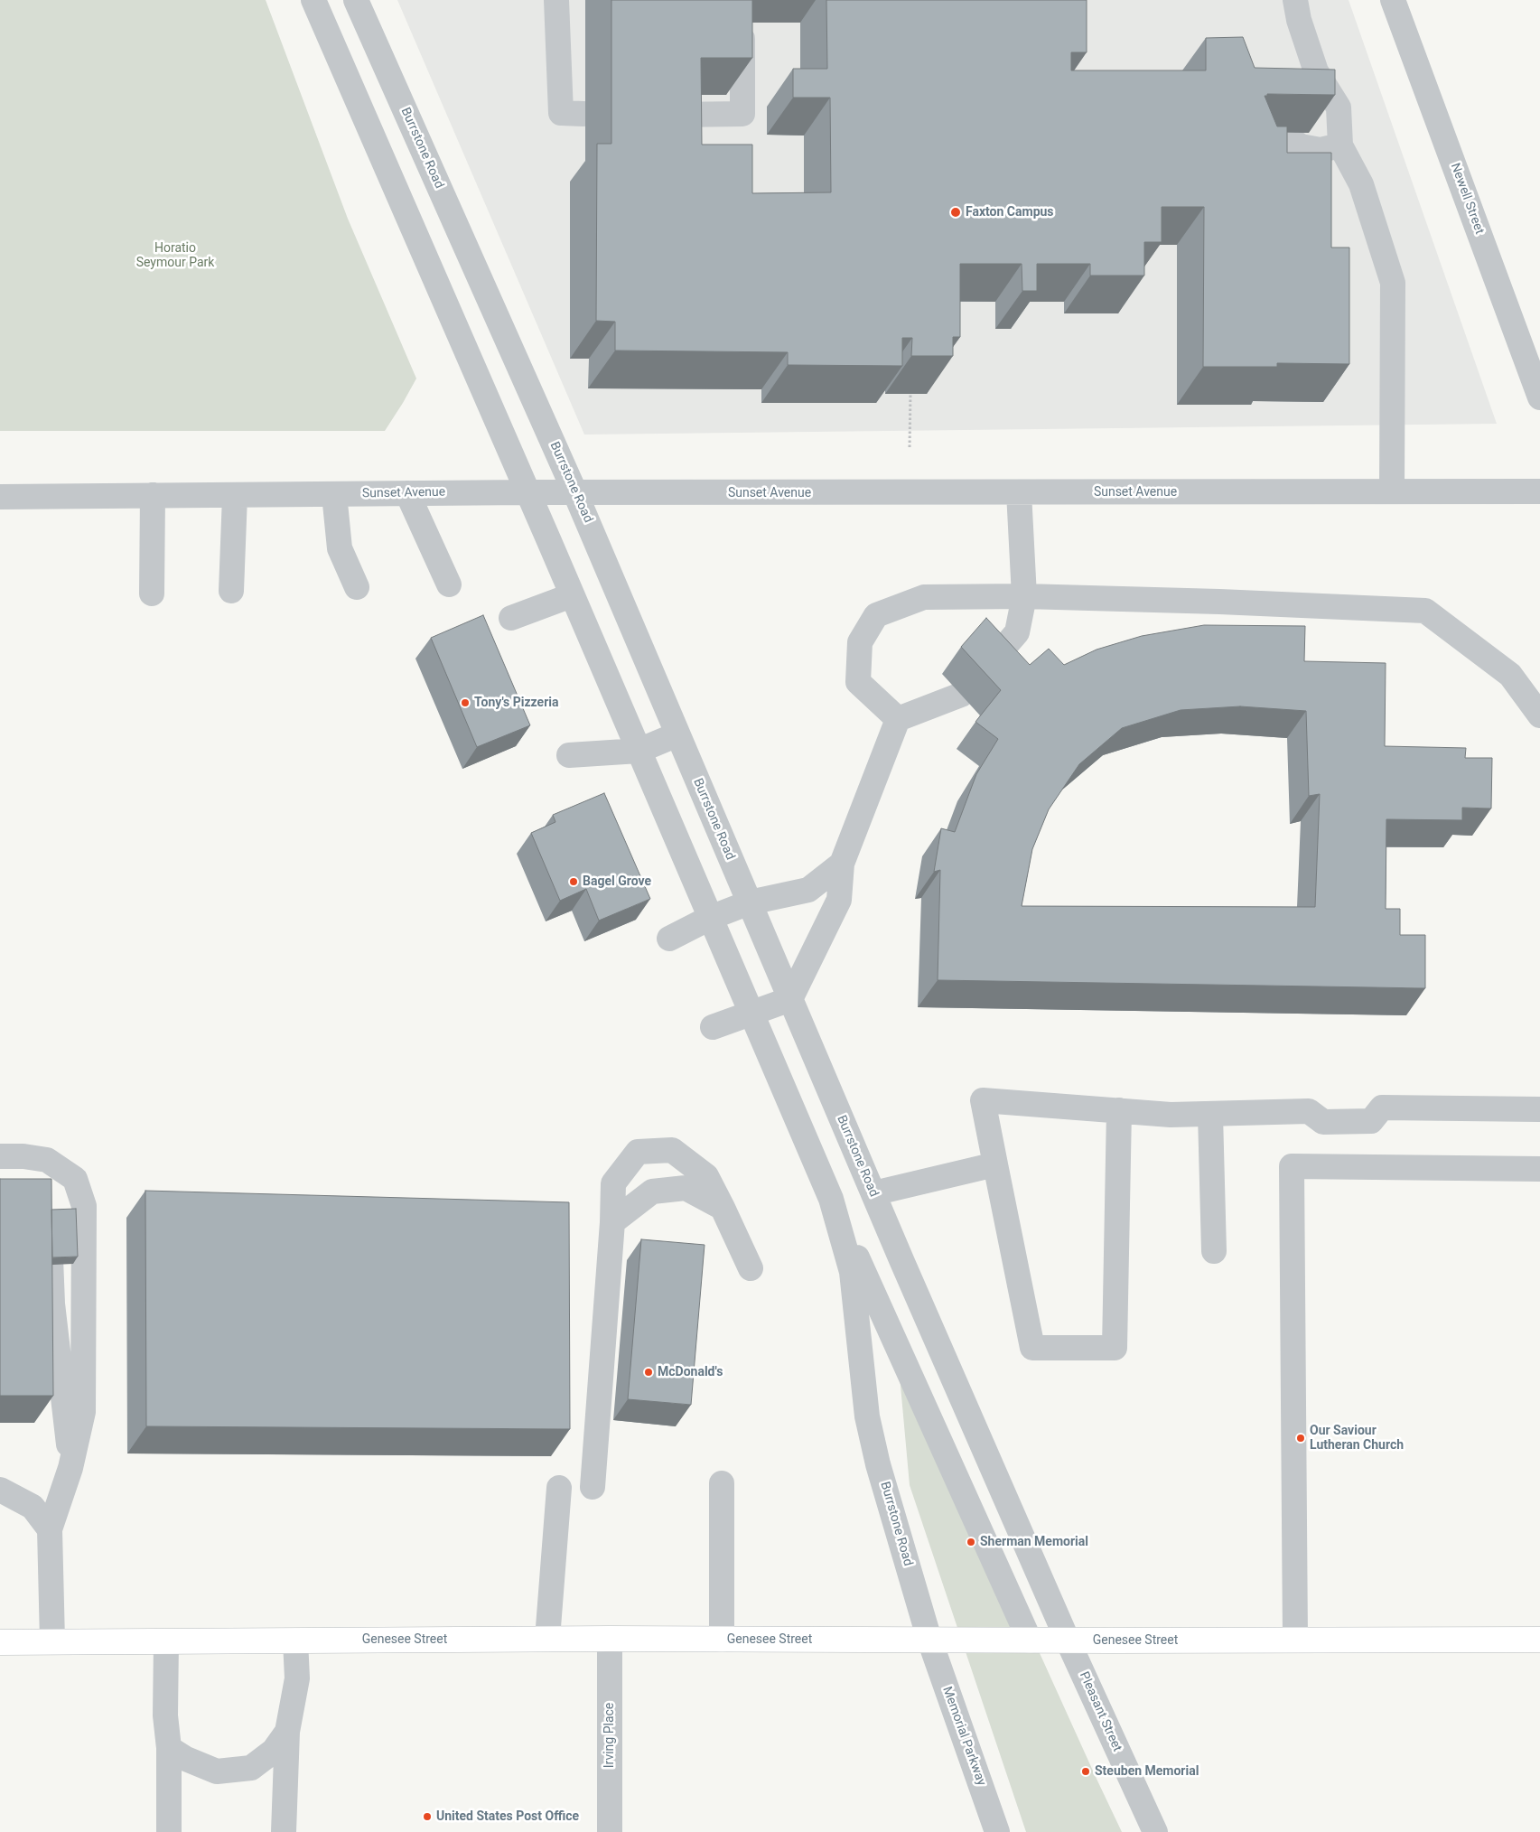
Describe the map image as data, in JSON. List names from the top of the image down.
{
  "streets": {
    "main road": ["Genesee Street"],
    "street": [
      "Burrstone Road",
      "Newell Street",
      "Sunset Avenue",
      "Pleasant Street",
      "Irving Place",
      "Memorial Parkway"
    ]
  },
  "crossings": [
    ["Burrstone Road", "Sunset Avenue"],
    ["Burrstone Road", "Genesee Street"],
    ["Burrstone Road", "Pleasant Street"],
    ["Burrstone Road", "Memorial Parkway"],
    ["Genesee Street", "Pleasant Street"],
    ["Genesee Street", "Irving Place"],
    ["Genesee Street", "Memorial Parkway"]
  ],
  "parks": ["Horatio Seymour Park"],
  "places": [
    "Faxton Campus",
    "Tony's Pizzeria",
    "Bagel Grove",
    "McDonald's",
    "Our Saviour Lutheran Church",
    "Sherman Memorial",
    "Steuben Memorial",
    "United States Post Office"
  ]
}
